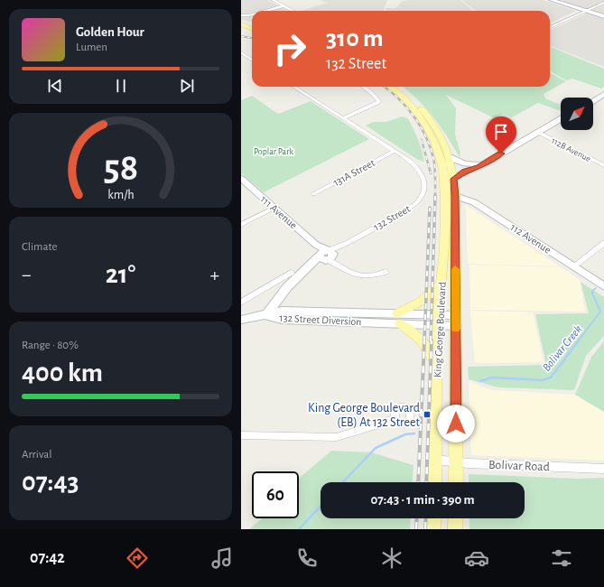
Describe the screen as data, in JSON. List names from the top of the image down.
{
  "streets": {
    "main road": ["King George Boulevard"],
    "street": [
      "112B Avenue",
      "131A Street",
      "111 Avenue",
      "132 Street",
      "112 Avenue",
      "132 Street Diversion",
      "Bolivar Road"
    ]
  },
  "crossings": [
    ["131A Street", "132 Street"],
    ["111 Avenue", "132 Street"],
    ["132 Street", "132 Street Diversion"],
    ["112 Avenue", "King George Boulevard"],
    ["132 Street Diversion", "King George Boulevard"],
    ["King George Boulevard", "Bolivar Road"]
  ],
  "water": ["Bolivar Creek"],
  "parks": ["Poplar Park"],
  "places": {
    "transit": ["King George Boulevard (EB) At 132 Street"]
  },
  "north": "top right",
  "page": {
    "turn": ["310 m", "132 Street"],
    "song": ["Golden Hour", "Lumen"],
    "tile": [
      "Climate",
      ["Range · 80%", "400 km"],
      ["Arrival", "07:43"]
    ],
    "heat": ["−", "21°", "+"],
    "limit": "60",
    "trip": "07:43 · 1 min · 390 m",
    "tabs": "07:42",
    "gauge": ["58", "km/h"]
  }
}
